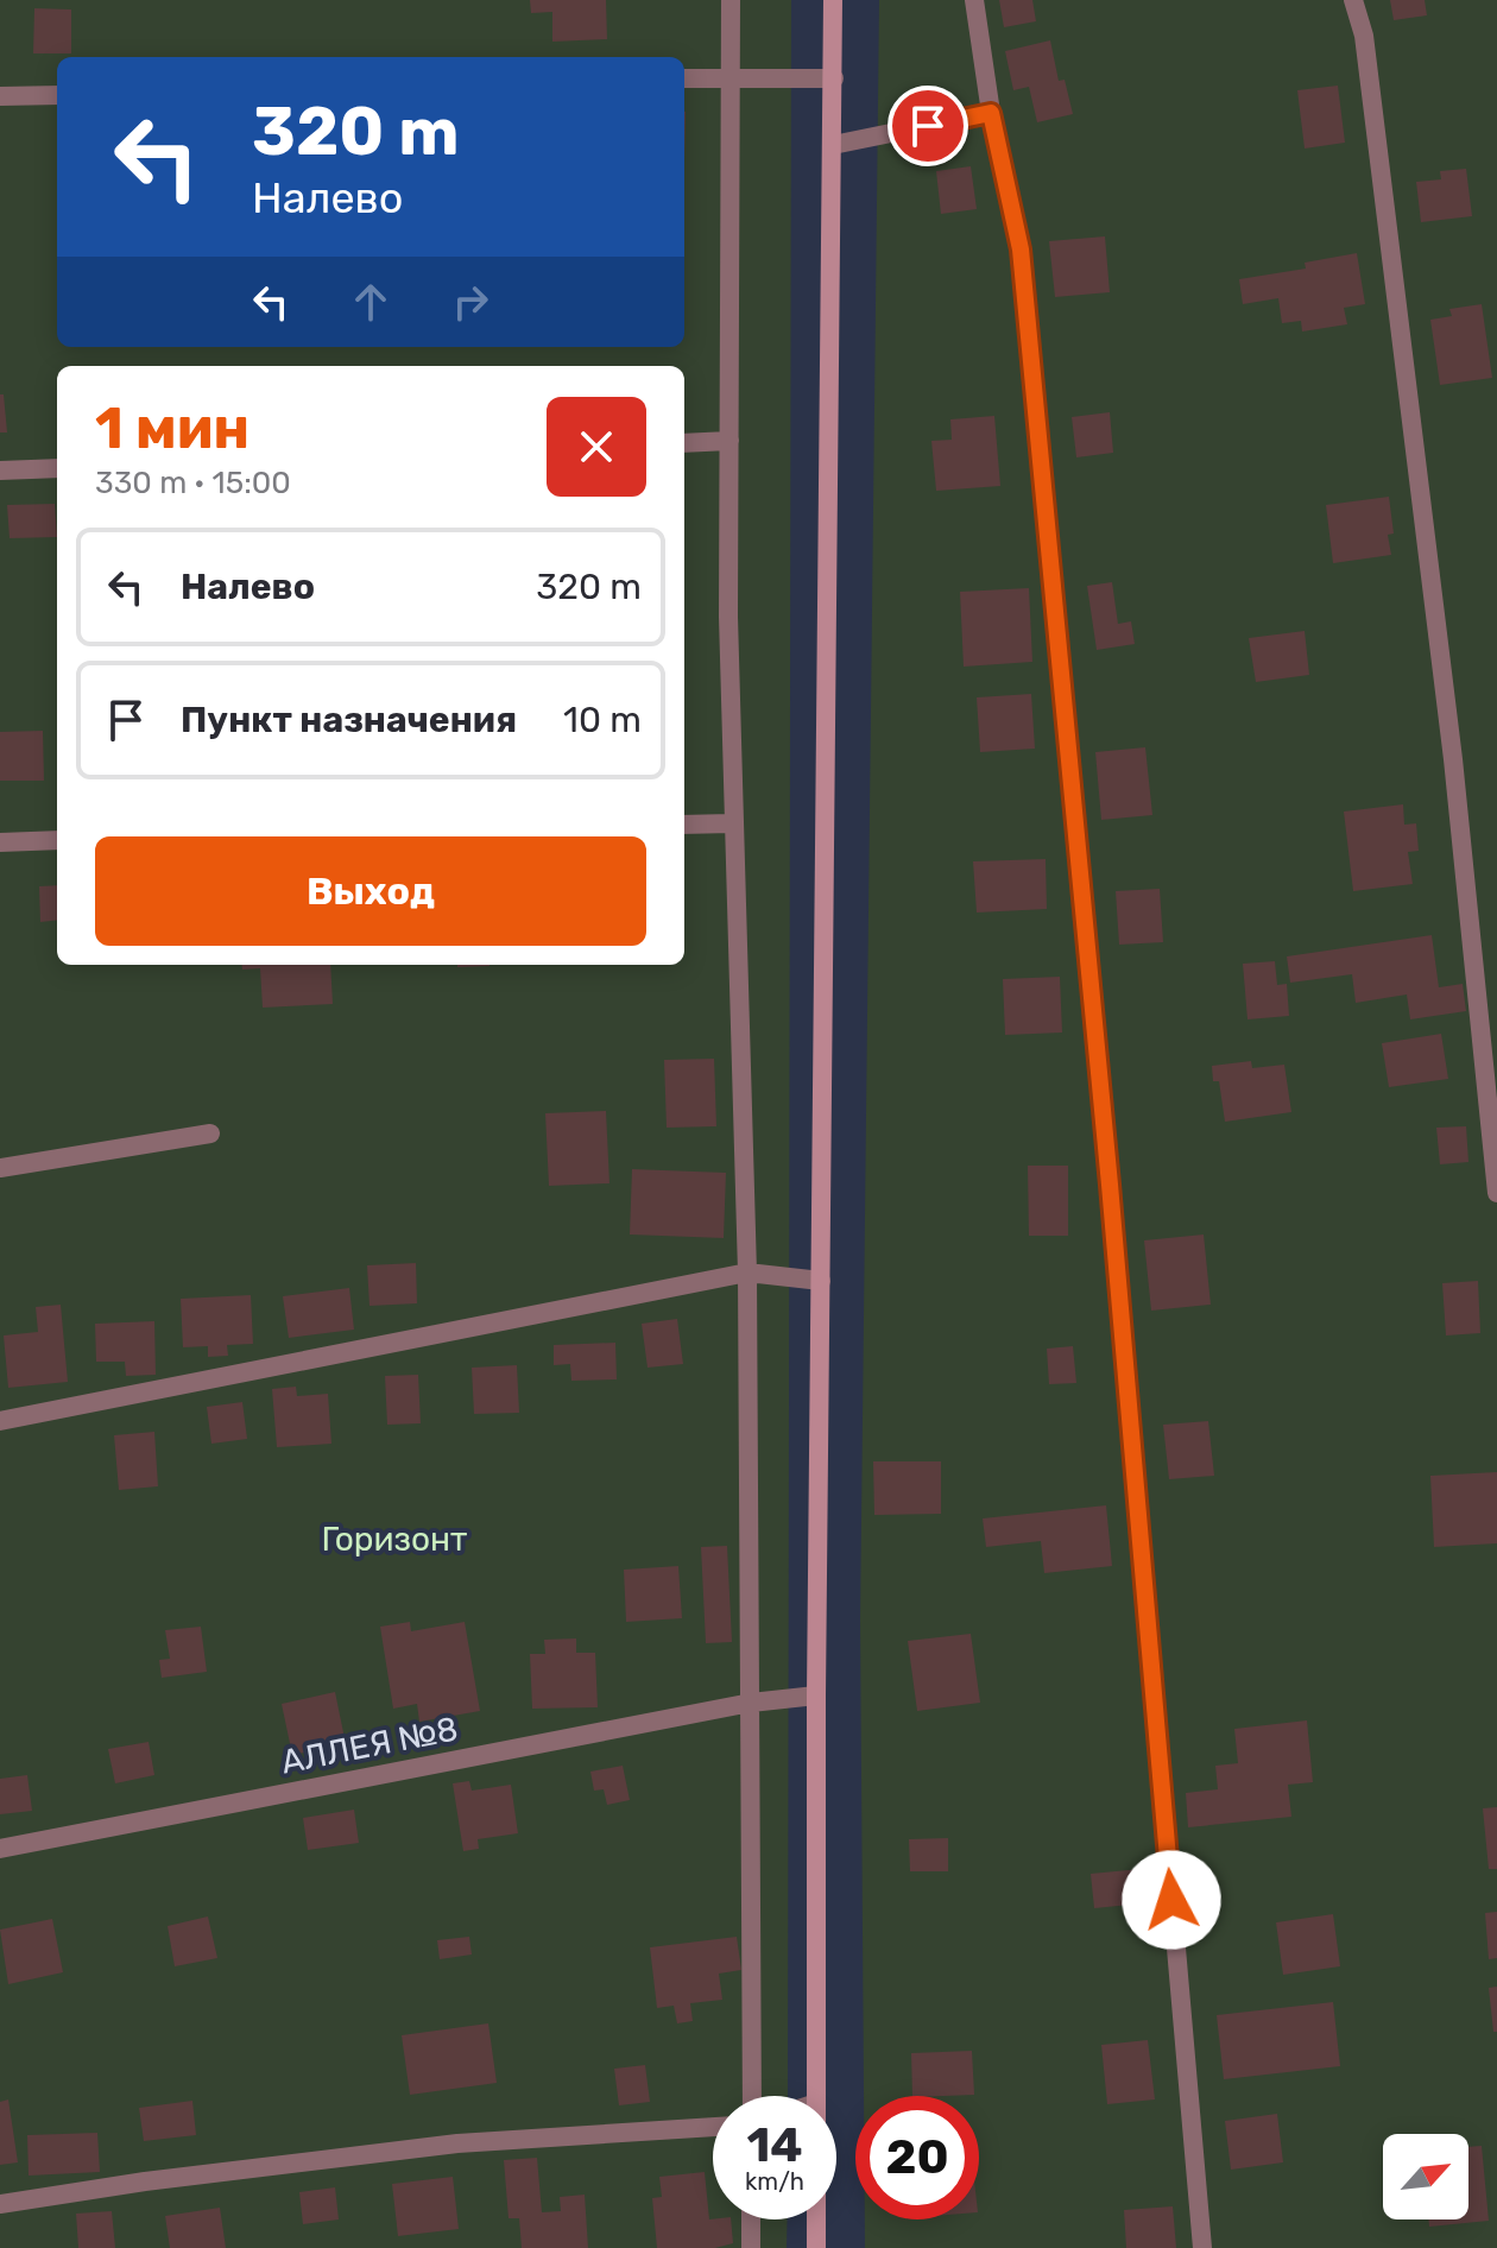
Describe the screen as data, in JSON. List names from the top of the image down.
{
  "streets": {
    "lane": ["АЛЛЕЯ №8"]
  },
  "parks": ["Горизонт"],
  "north": "top right",
  "page": {
    "turn": ["320 m", "Налево"],
    "heading": ["1 мин", "330 m · 15:00"],
    "list": [
      {
        "name": "Налево",
        "value": "320 m"
      },
      {
        "name": "Пункт назначения",
        "value": "10 m"
      }
    ],
    "buttons": "Выход",
    "speed": "14 km/h",
    "limit": "20"
  }
}
